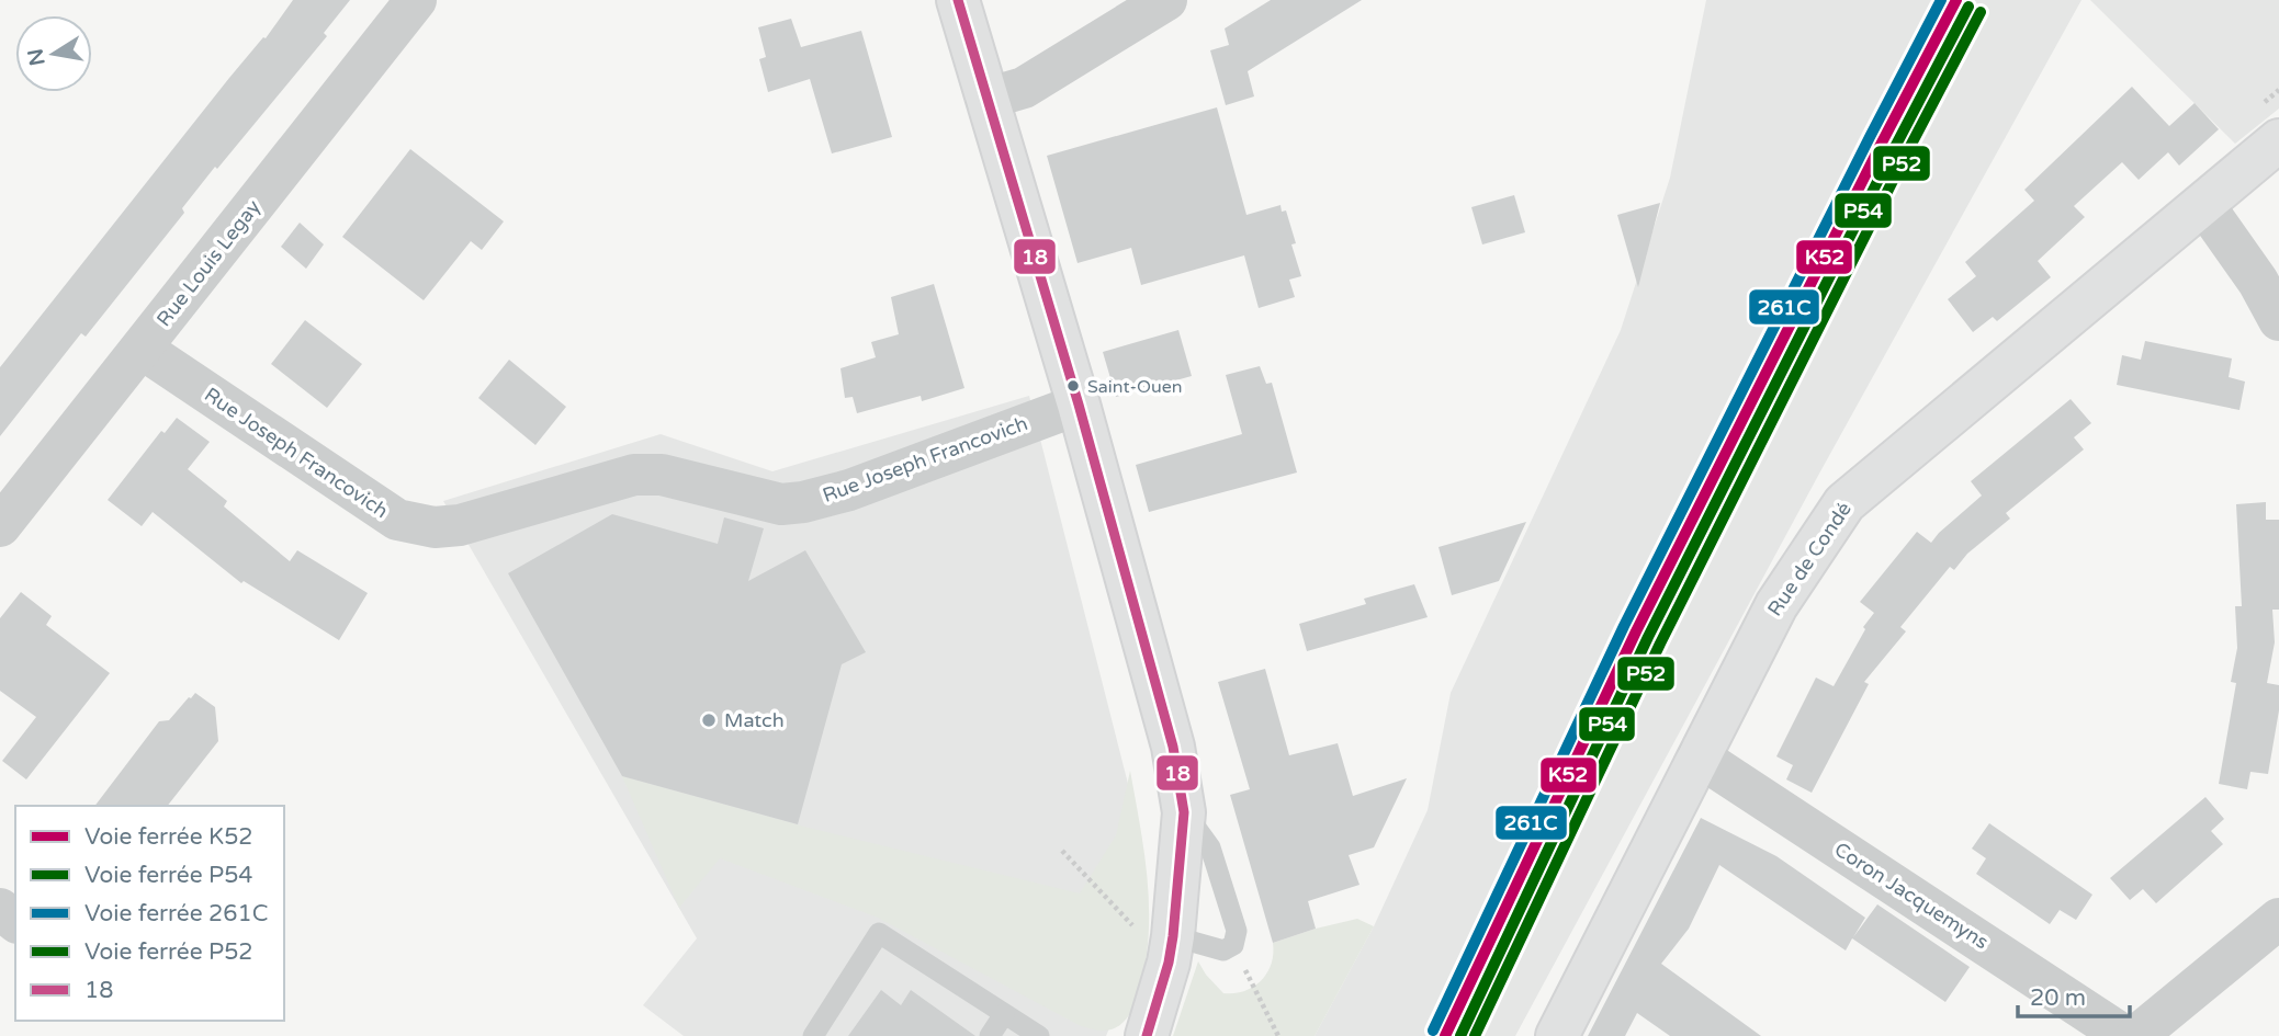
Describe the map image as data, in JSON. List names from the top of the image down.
{
  "streets": {
    "main road": ["Rue de Condé"],
    "street": ["Rue Louis Legay", "Rue Joseph Francovich", "Coron Jacquemyns"]
  },
  "crossings": [
    ["Rue Louis Legay", "Rue Joseph Francovich"],
    ["Rue de Condé", "Coron Jacquemyns"]
  ],
  "places": ["Saint-Ouen", "Match"],
  "lines": [
    "rail line K52",
    "rail line 261C",
    "transit line 18",
    "rail line P54",
    "rail line P52"
  ],
  "legend": [
    "Voie ferrée K52",
    "Voie ferrée P54",
    "Voie ferrée 261C",
    "Voie ferrée P52",
    "18"
  ],
  "scale_bar": "20 m",
  "north": "left"
}
